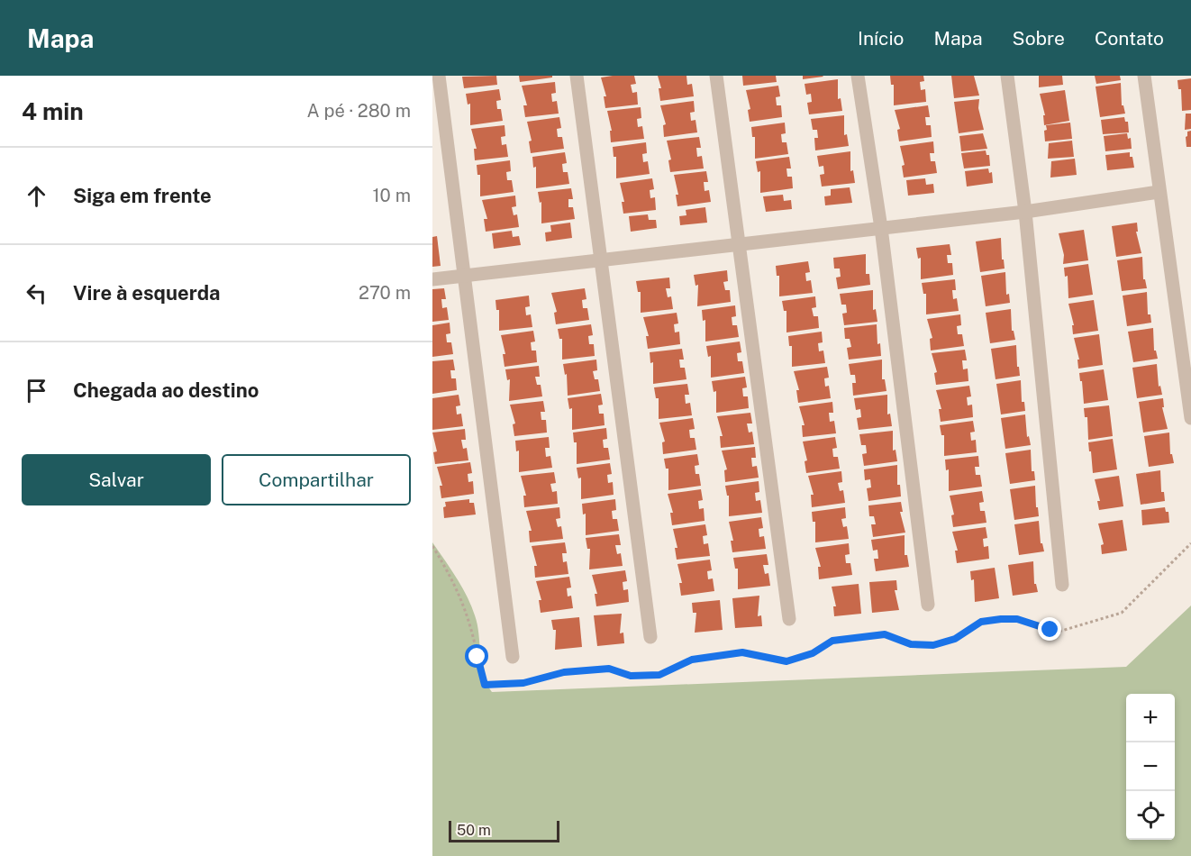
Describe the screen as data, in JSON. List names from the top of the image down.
{
  "scale_bar": "50 m",
  "page": {
    "header": "Mapa",
    "nav": [
      "Início",
      "Mapa",
      "Sobre",
      "Contato"
    ],
    "heading": ["4 min", "A pé · 280 m"],
    "list": [
      ["Siga em frente", "10 m"],
      ["Vire à esquerda", "270 m"],
      "Chegada ao destino"
    ],
    "buttons": ["Salvar", "Compartilhar"],
    "map_buttons": ["+", "−"],
    "scale": "50 m"
  }
}
